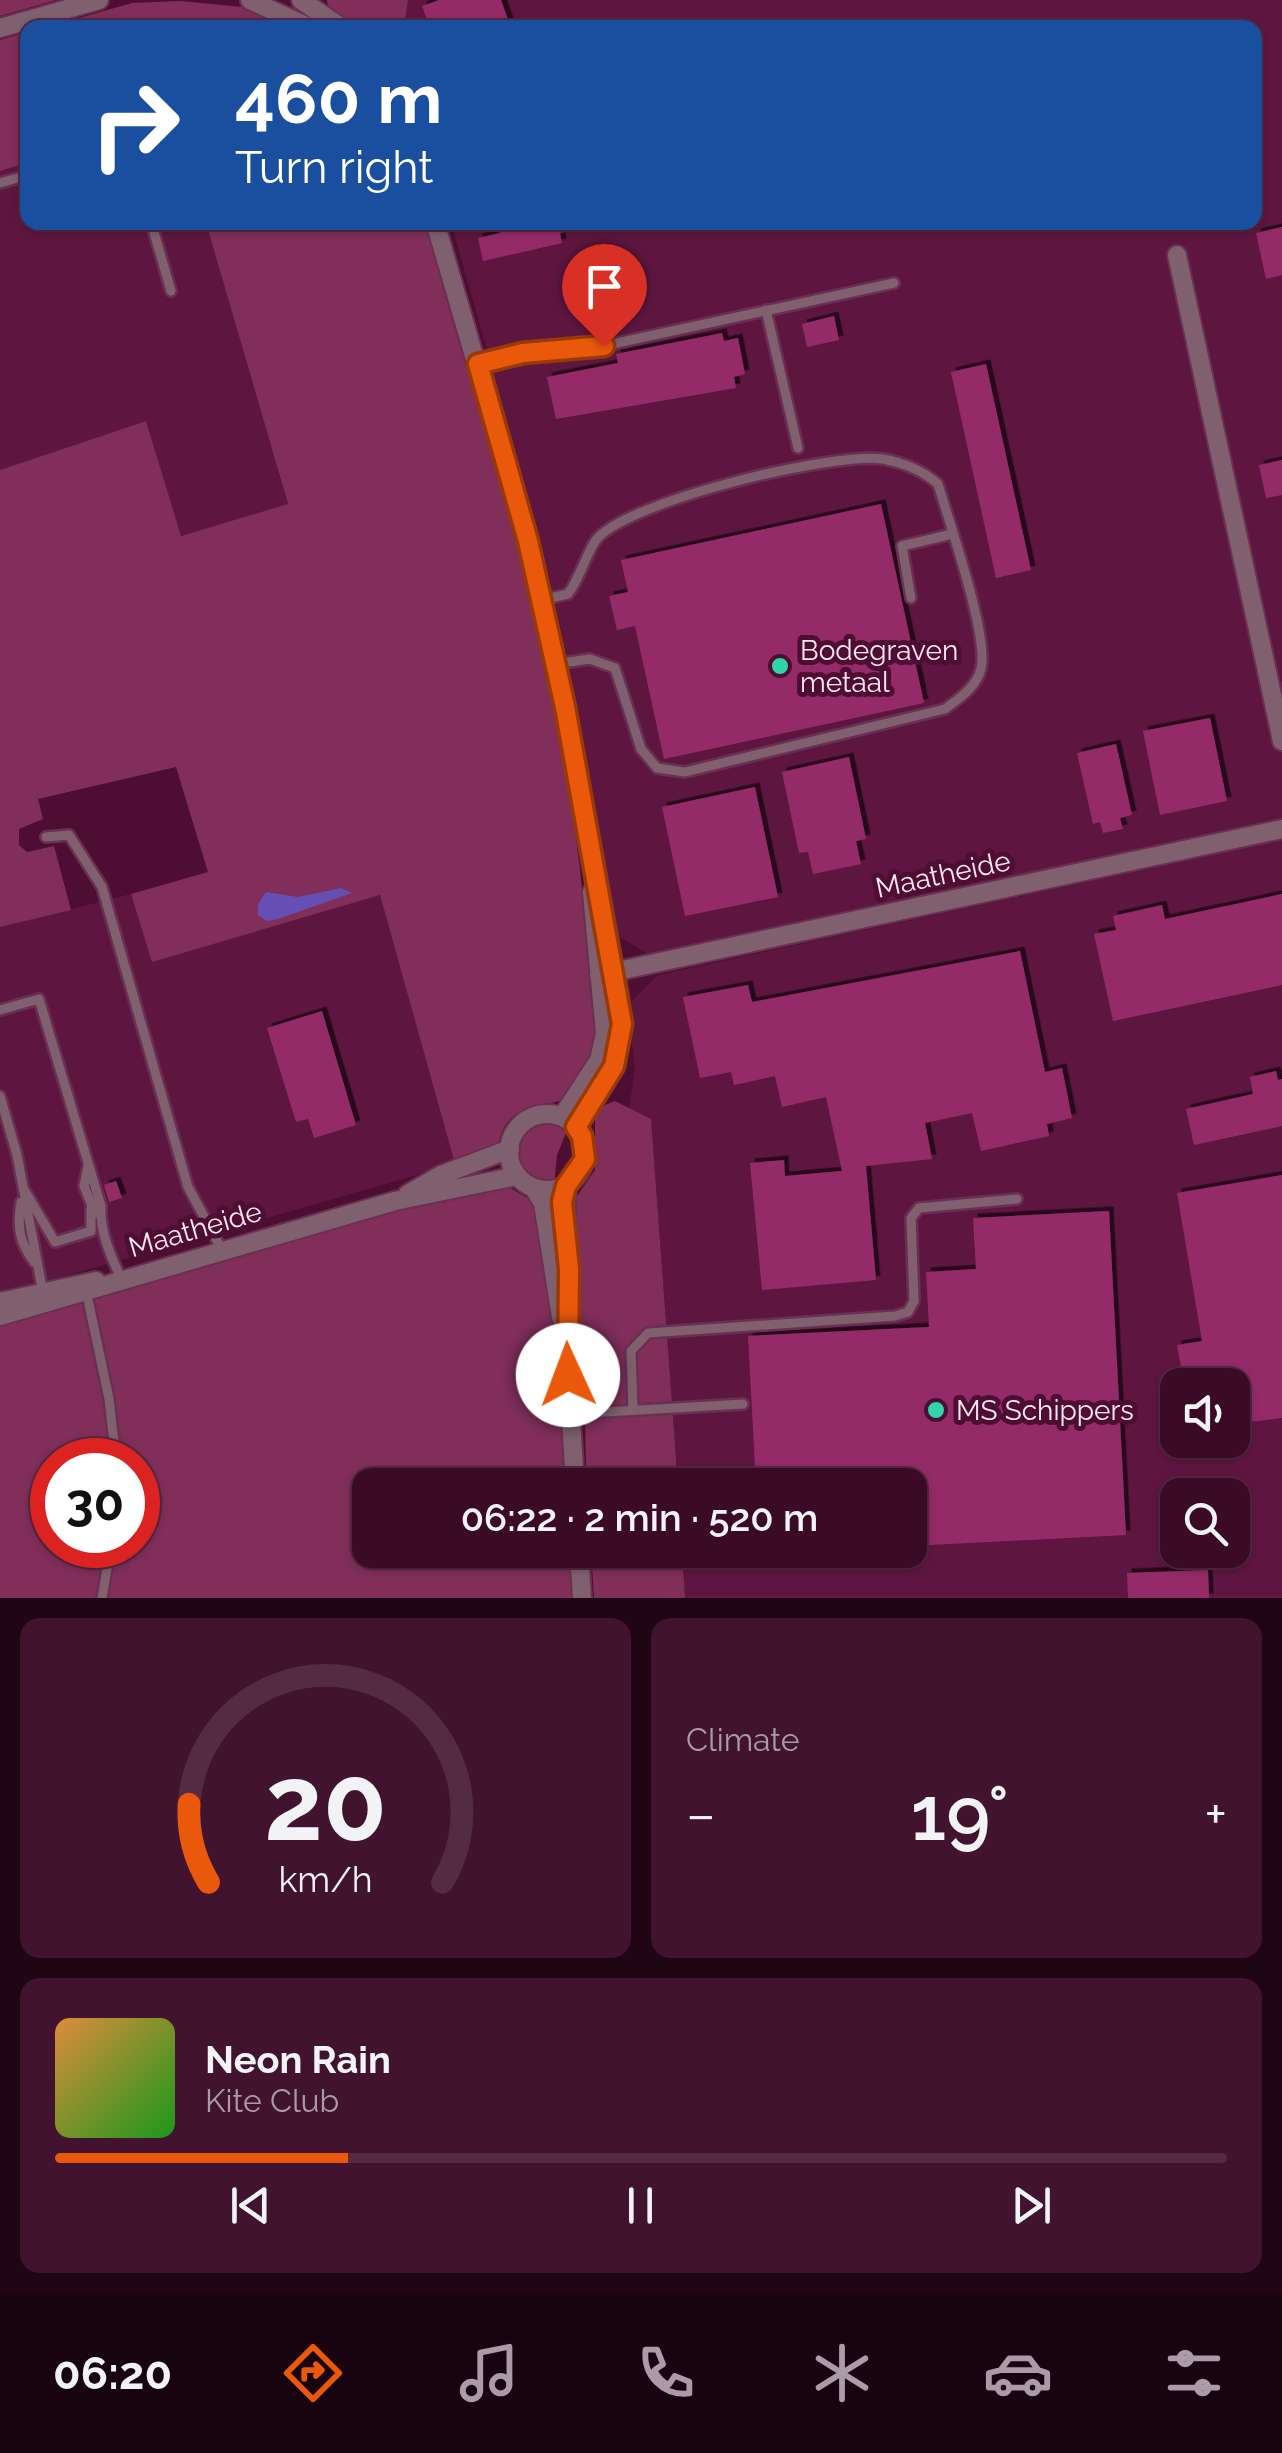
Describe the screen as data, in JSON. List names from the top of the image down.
{
  "streets": {
    "street": ["Maatheide"]
  },
  "places": ["Bodegraven metaal", "MS Schippers"],
  "page": {
    "turn": ["460 m", "Turn right"],
    "limit": "30",
    "trip": "06:22 · 2 min · 520 m",
    "tile": "Climate",
    "heat": ["−", "19°", "+"],
    "song": ["Neon Rain", "Kite Club"],
    "tabs": "06:20",
    "gauge": ["20", "km/h"]
  }
}
